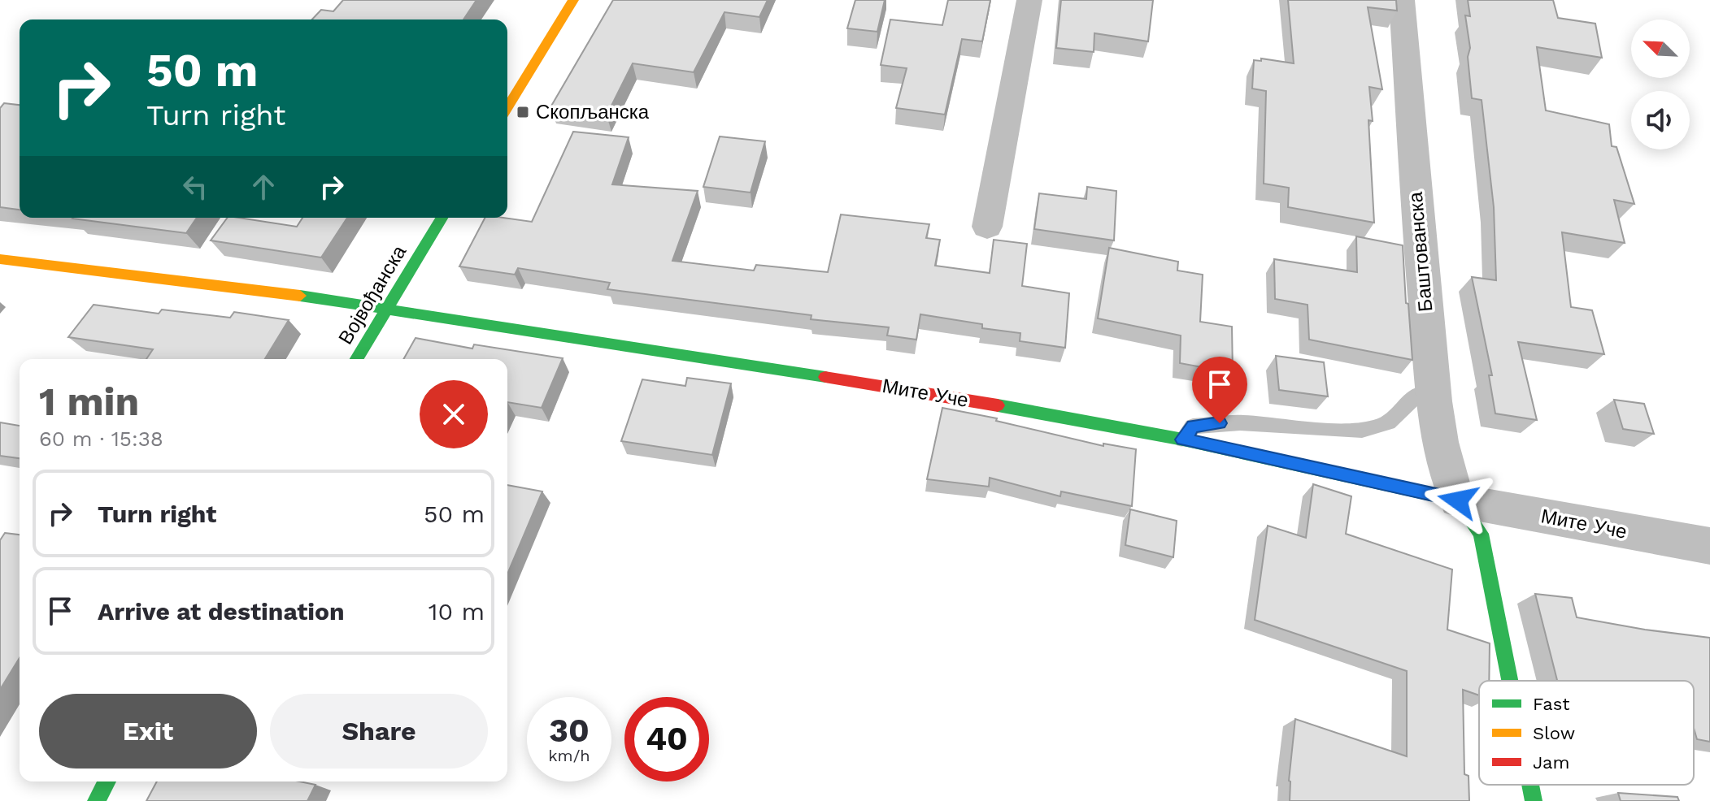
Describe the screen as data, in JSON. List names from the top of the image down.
{
  "streets": {
    "street": ["Баштованска", "Војвођанска", "Мите Уче"]
  },
  "crossings": [
    ["Баштованска", "Мите Уче"],
    ["Војвођанска", "Мите Уче"]
  ],
  "places": {
    "transit": ["Скопљанска"]
  },
  "legend": ["Fast", "Slow", "Jam"],
  "north": "top left",
  "page": {
    "turn": ["50 m", "Turn right"],
    "heading": ["1 min", "60 m · 15:38"],
    "list": [
      {
        "name": "Turn right",
        "value": "50 m"
      },
      {
        "name": "Arrive at destination",
        "value": "10 m"
      }
    ],
    "buttons": ["Exit", "Share"],
    "speed": "30 km/h",
    "limit": "40"
  }
}
